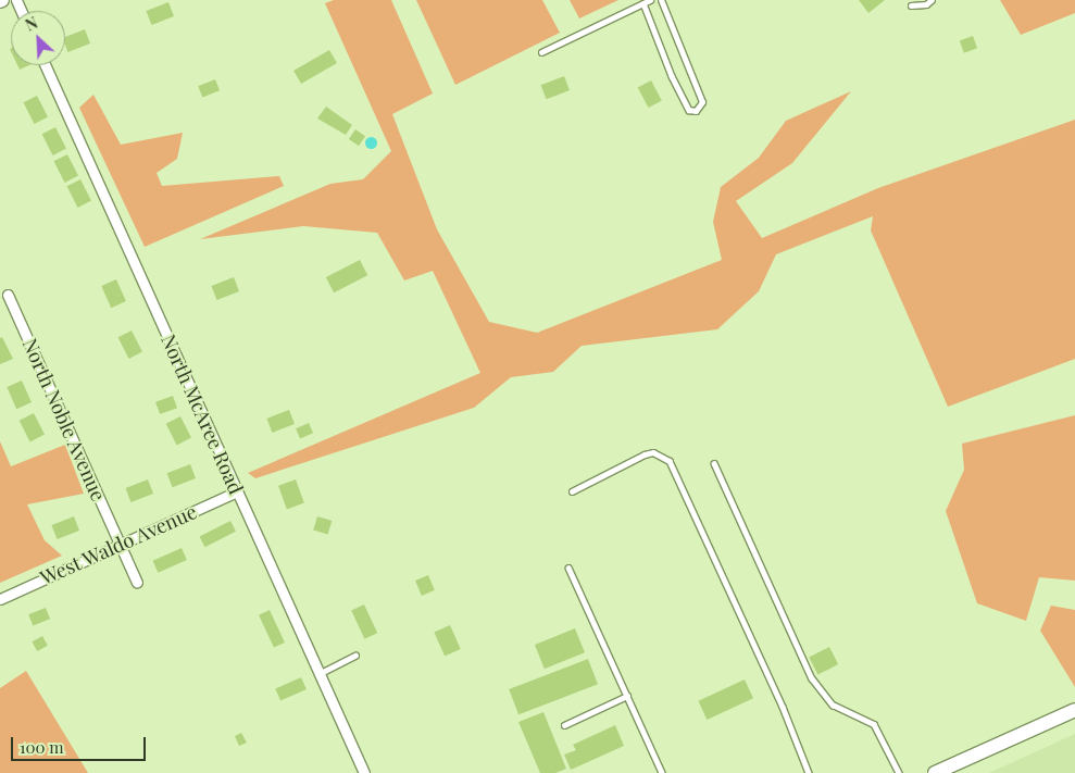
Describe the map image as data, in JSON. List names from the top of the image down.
{
  "streets": {
    "street": ["North McAree Road", "North Noble Avenue", "West Waldo Avenue"]
  },
  "crossings": [
    ["North McAree Road", "West Waldo Avenue"],
    ["North Noble Avenue", "West Waldo Avenue"]
  ],
  "scale_bar": "100 m",
  "north": "top left"
}
